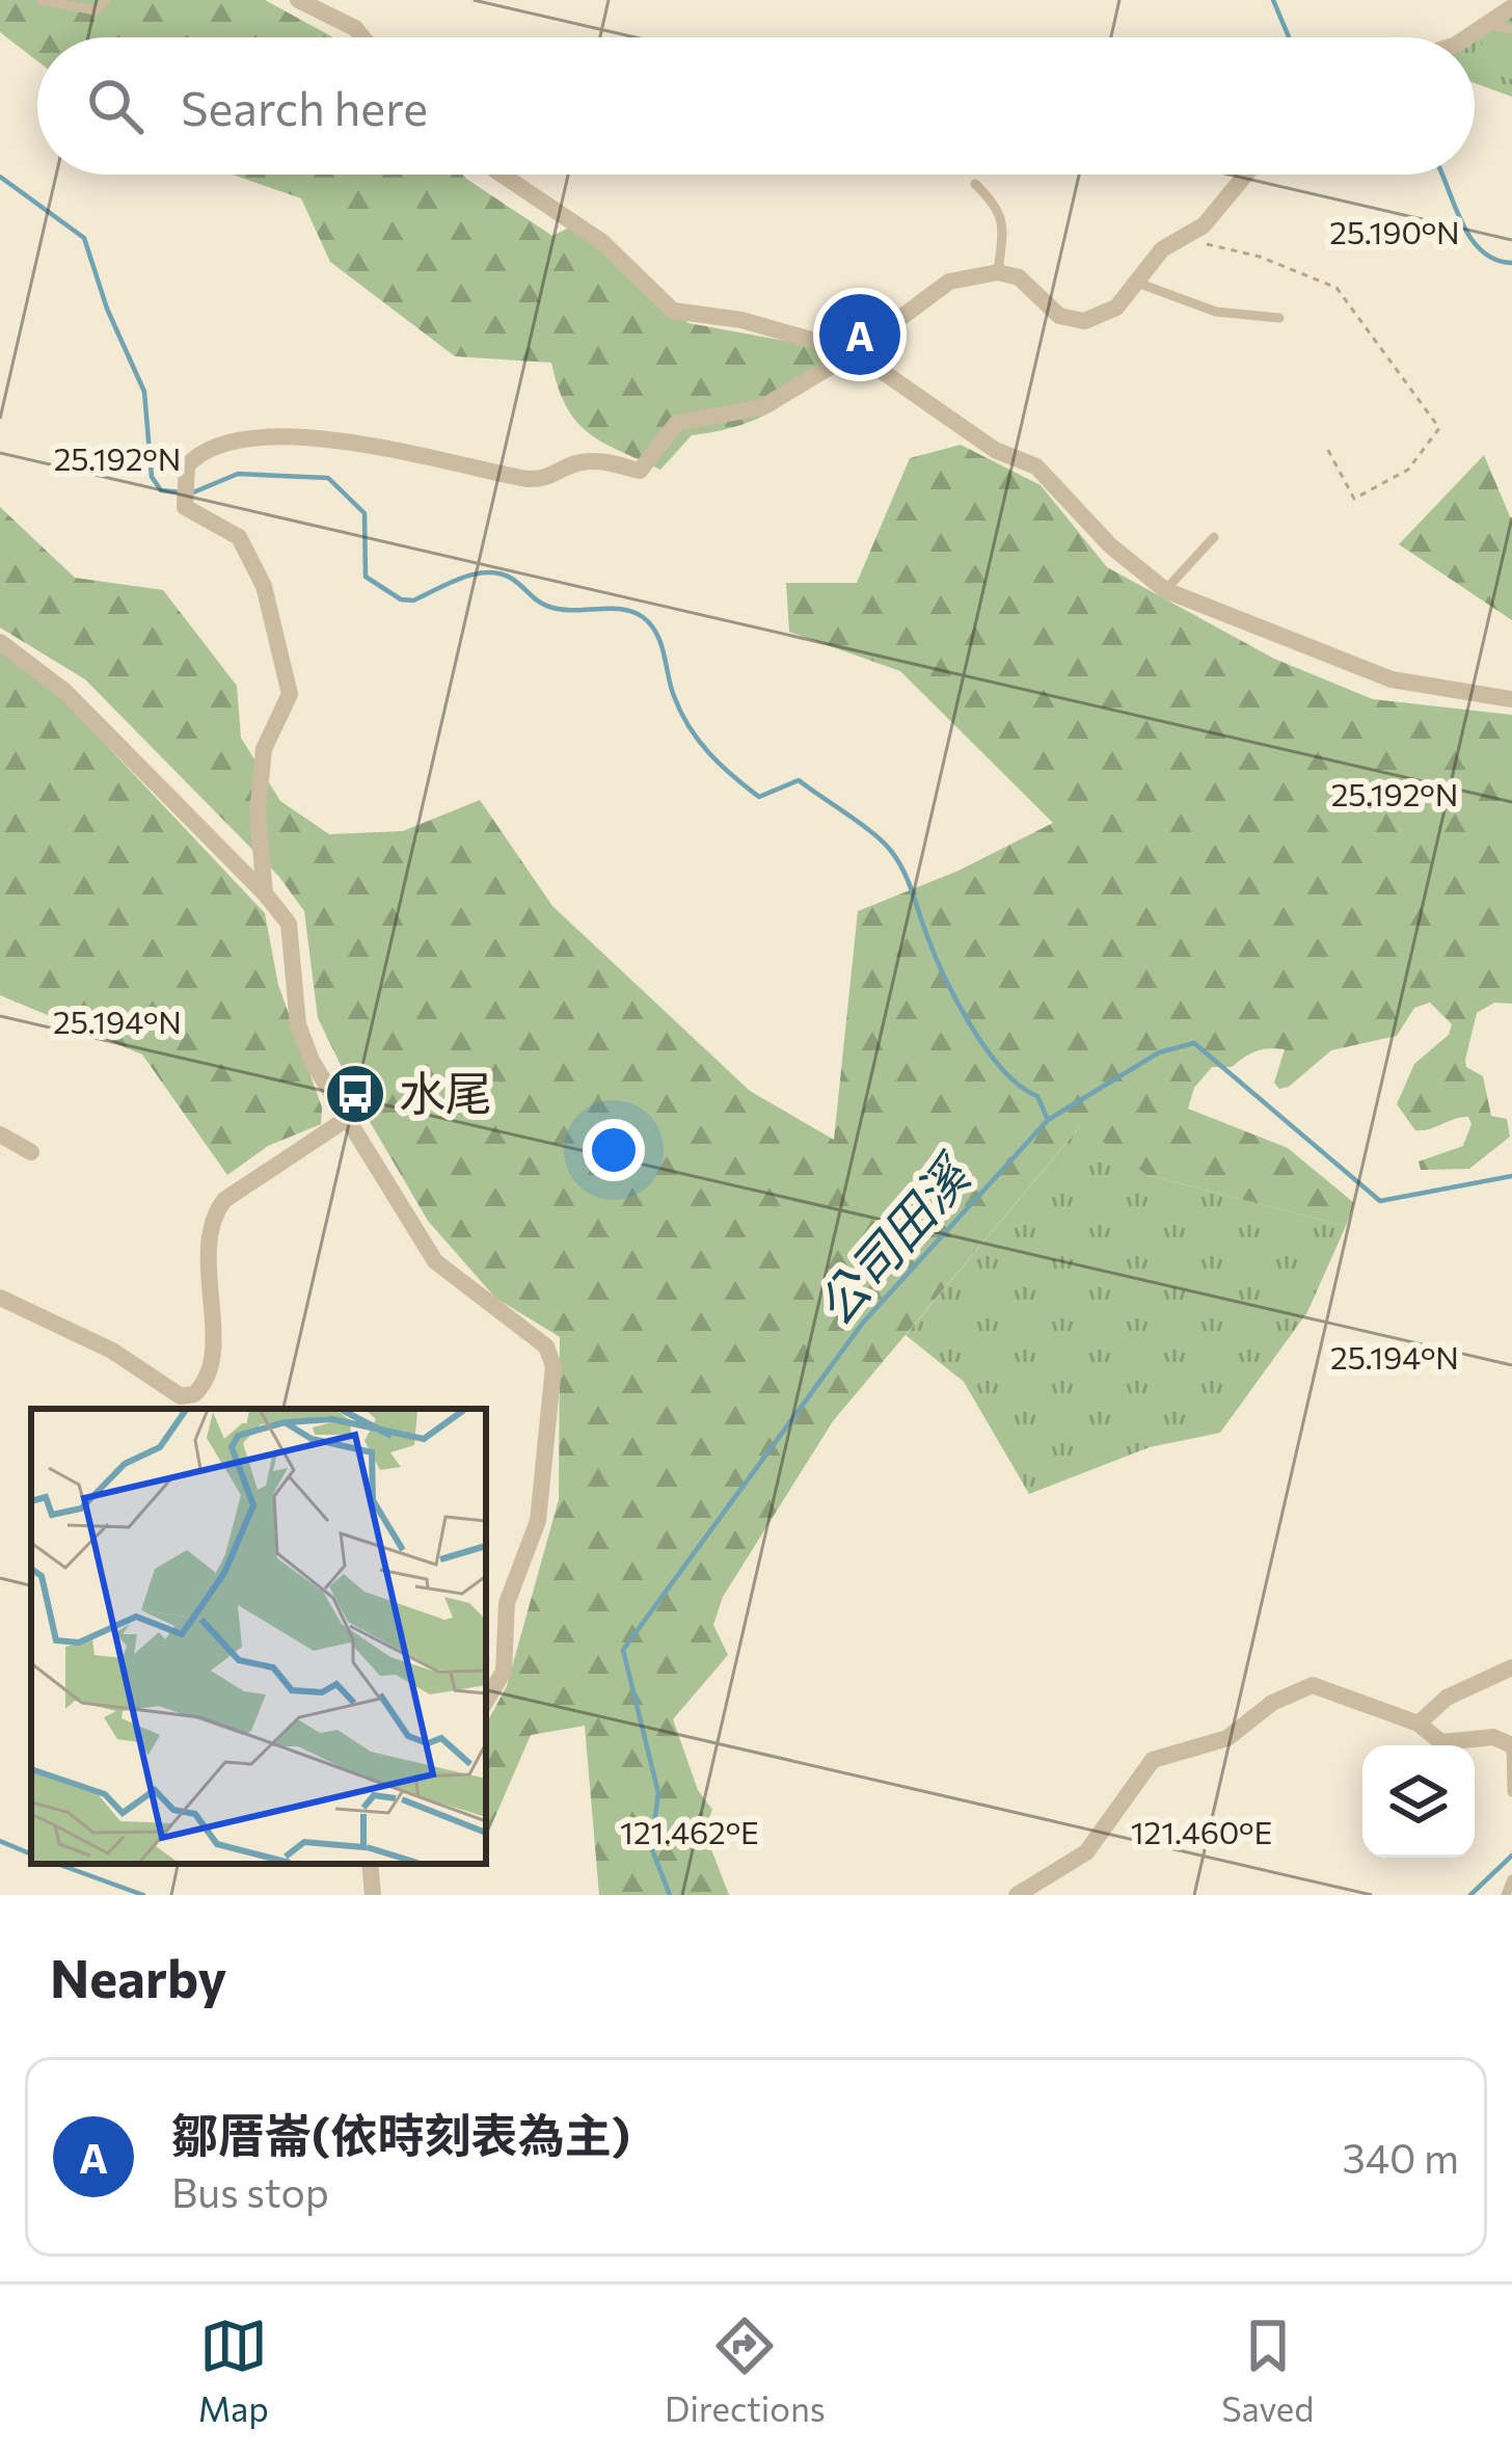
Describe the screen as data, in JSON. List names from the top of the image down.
{
  "water": ["公司田溪"],
  "places": {
    "bus stop": ["水尾"]
  },
  "page": {
    "search": "Search here",
    "pins": "A",
    "heading": "Nearby",
    "list": [
      {
        "mark": "A",
        "name": "鄒厝崙(依時刻表為主)",
        "note": "Bus stop",
        "value": "340 m"
      }
    ],
    "nav": ["Map", "Directions", "Saved"]
  },
  "coordinates": [
    "25.190°N",
    "25.192°N",
    "25.194°N",
    "121.462°E",
    "121.460°E"
  ]
}
